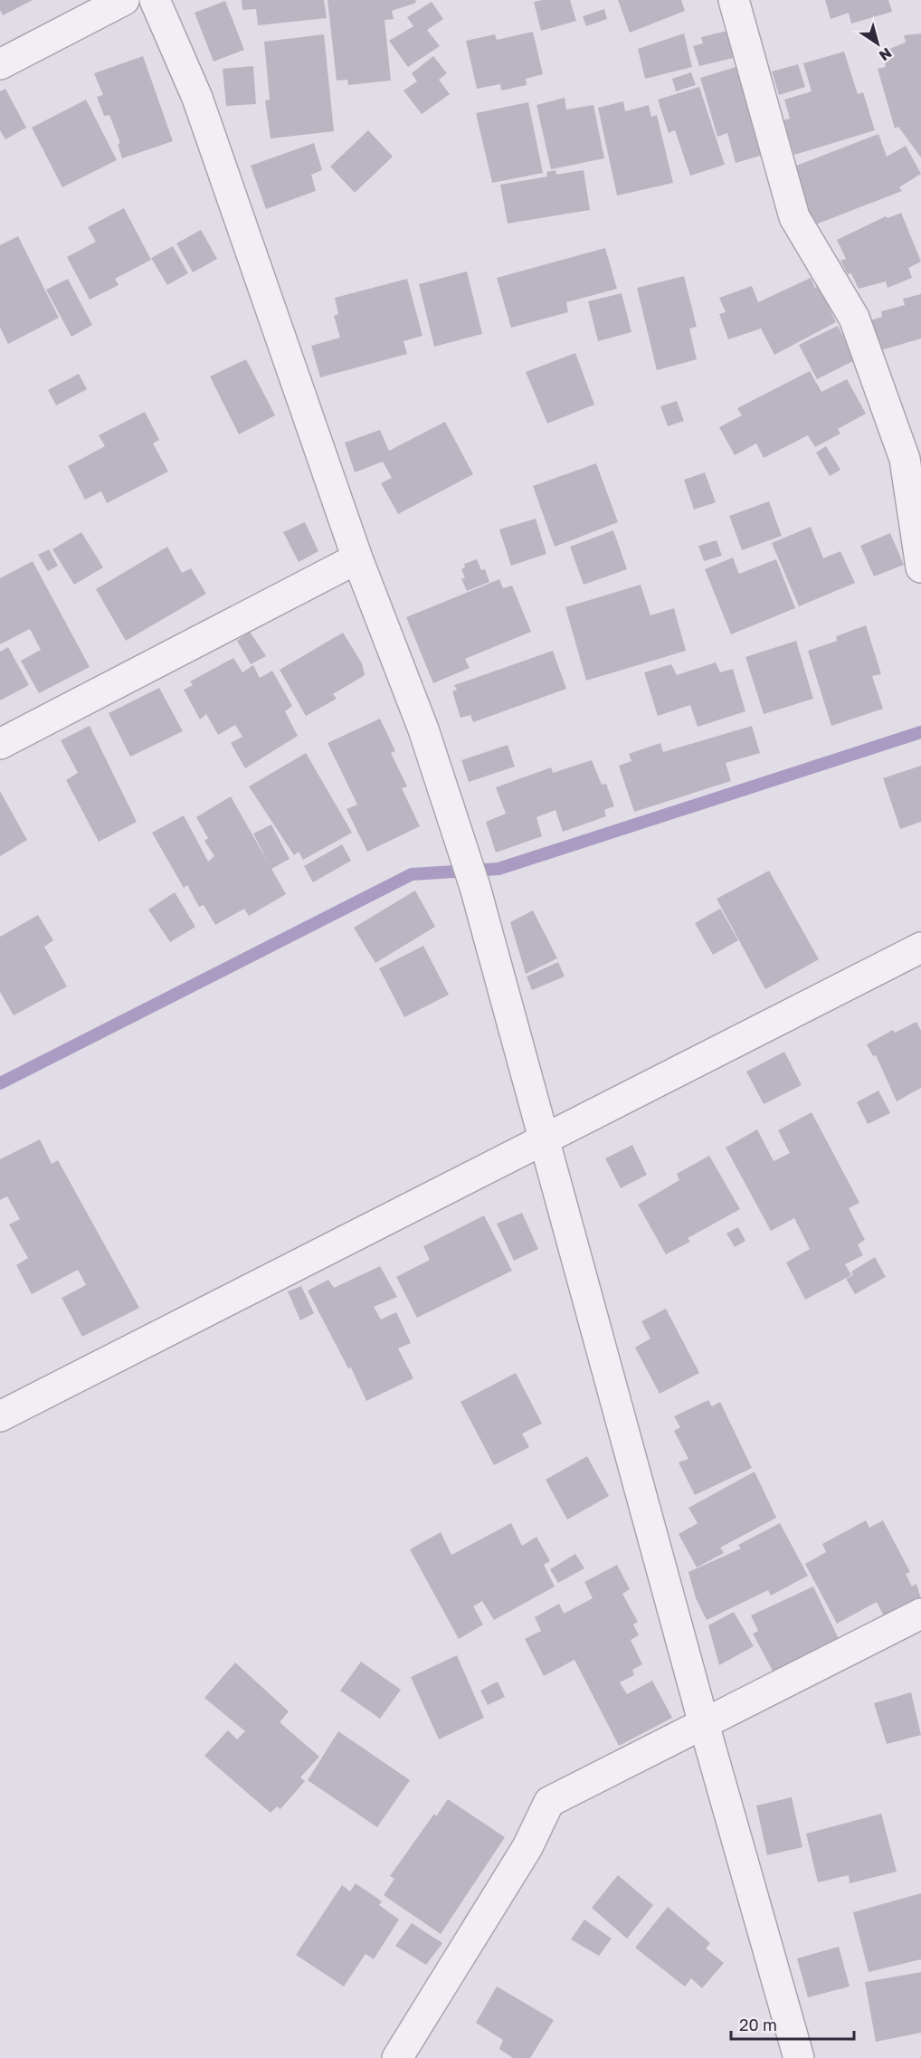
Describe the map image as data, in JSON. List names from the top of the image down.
{
  "scale_bar": "20 m",
  "north": "bottom right"
}
